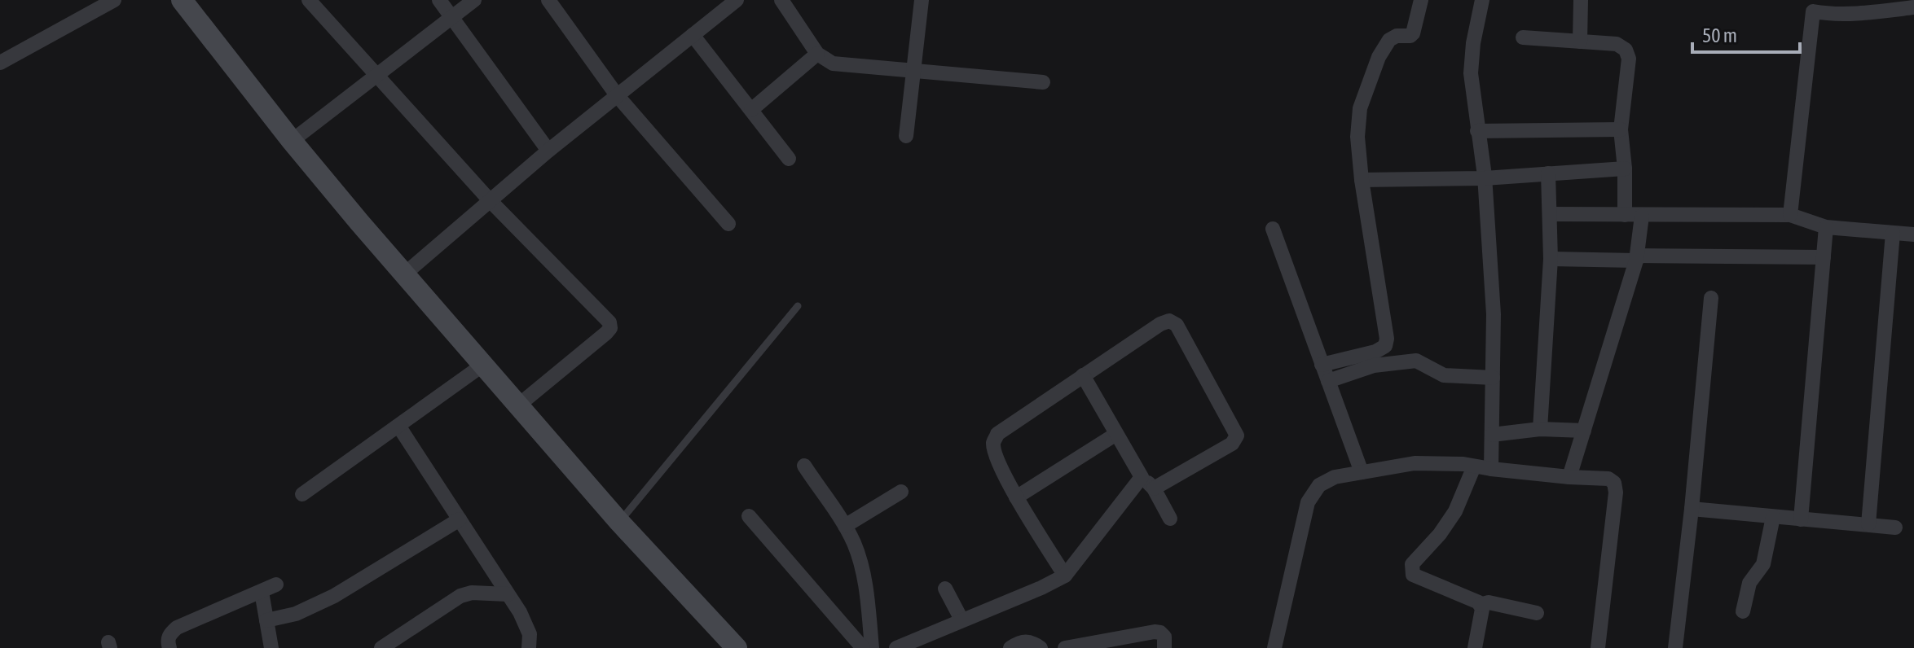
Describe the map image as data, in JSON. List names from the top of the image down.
{
  "scale_bar": "50 m"
}
